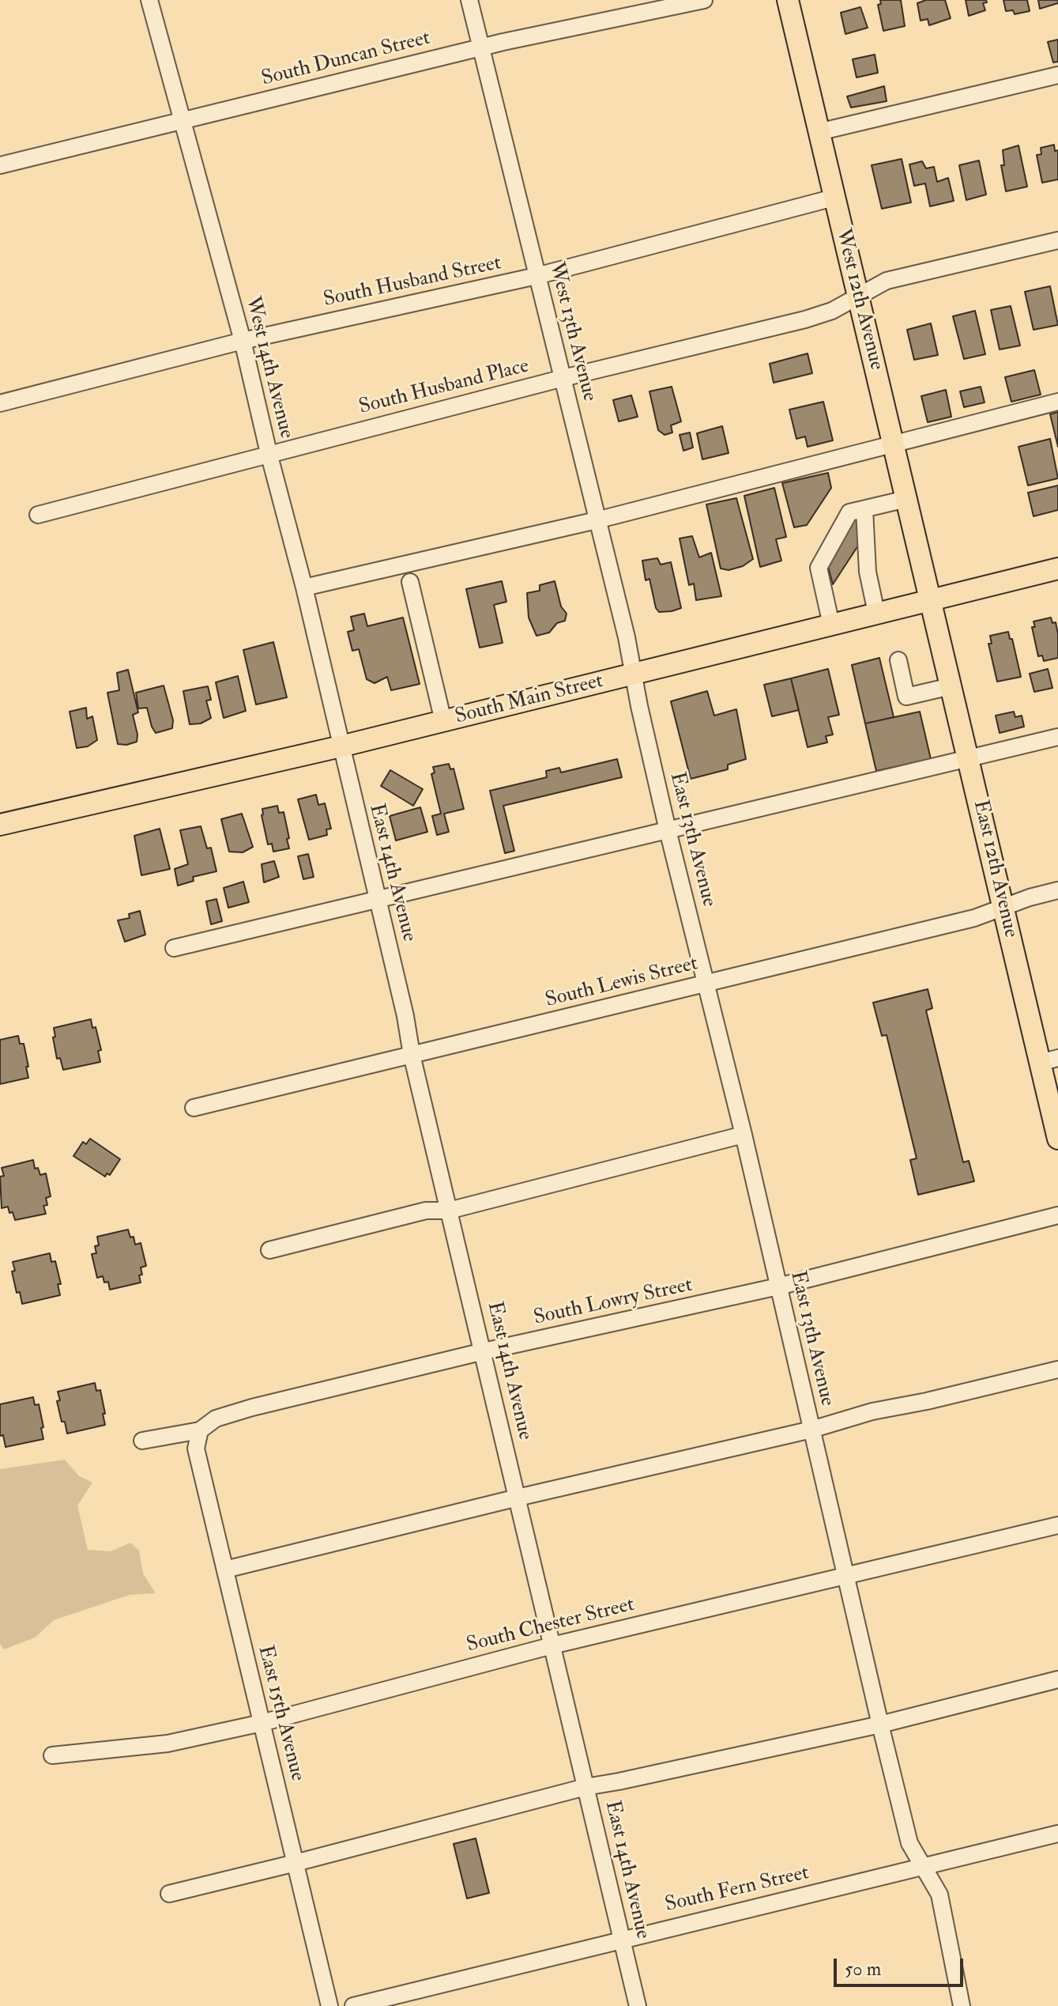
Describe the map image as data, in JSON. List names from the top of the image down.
{
  "streets": {
    "main road": ["West 12th Avenue", "South Main Street", "East 12th Avenue"],
    "street": [
      "South Duncan Street",
      "South Husband Street",
      "West 13th Avenue",
      "West 14th Avenue",
      "South Husband Place",
      "East 13th Avenue",
      "East 14th Avenue",
      "South Lewis Street",
      "South Lowry Street",
      "South Chester Street",
      "East 15th Avenue",
      "South Fern Street"
    ]
  },
  "crossings": [
    ["South Duncan Street", "West 13th Avenue"],
    ["South Duncan Street", "West 14th Avenue"],
    ["South Husband Street", "West 12th Avenue"],
    ["South Husband Street", "West 13th Avenue"],
    ["South Husband Street", "West 14th Avenue"],
    ["West 12th Avenue", "South Husband Place"],
    ["West 12th Avenue", "South Main Street"],
    ["West 12th Avenue", "East 12th Avenue"],
    ["West 13th Avenue", "South Husband Place"],
    ["West 13th Avenue", "South Main Street"],
    ["West 13th Avenue", "East 13th Avenue"],
    ["West 14th Avenue", "South Husband Place"],
    ["West 14th Avenue", "South Main Street"],
    ["West 14th Avenue", "East 14th Avenue"],
    ["South Main Street", "East 13th Avenue"],
    ["South Main Street", "East 12th Avenue"],
    ["South Main Street", "East 14th Avenue"],
    ["East 13th Avenue", "South Lewis Street"],
    ["East 13th Avenue", "South Lowry Street"],
    ["East 13th Avenue", "South Chester Street"],
    ["East 13th Avenue", "South Fern Street"],
    ["East 12th Avenue", "South Lewis Street"],
    ["East 14th Avenue", "South Lewis Street"],
    ["East 14th Avenue", "South Lowry Street"],
    ["East 14th Avenue", "South Chester Street"],
    ["East 14th Avenue", "South Fern Street"],
    ["South Lowry Street", "East 15th Avenue"],
    ["South Chester Street", "East 15th Avenue"]
  ],
  "scale_bar": "50 m"
}
